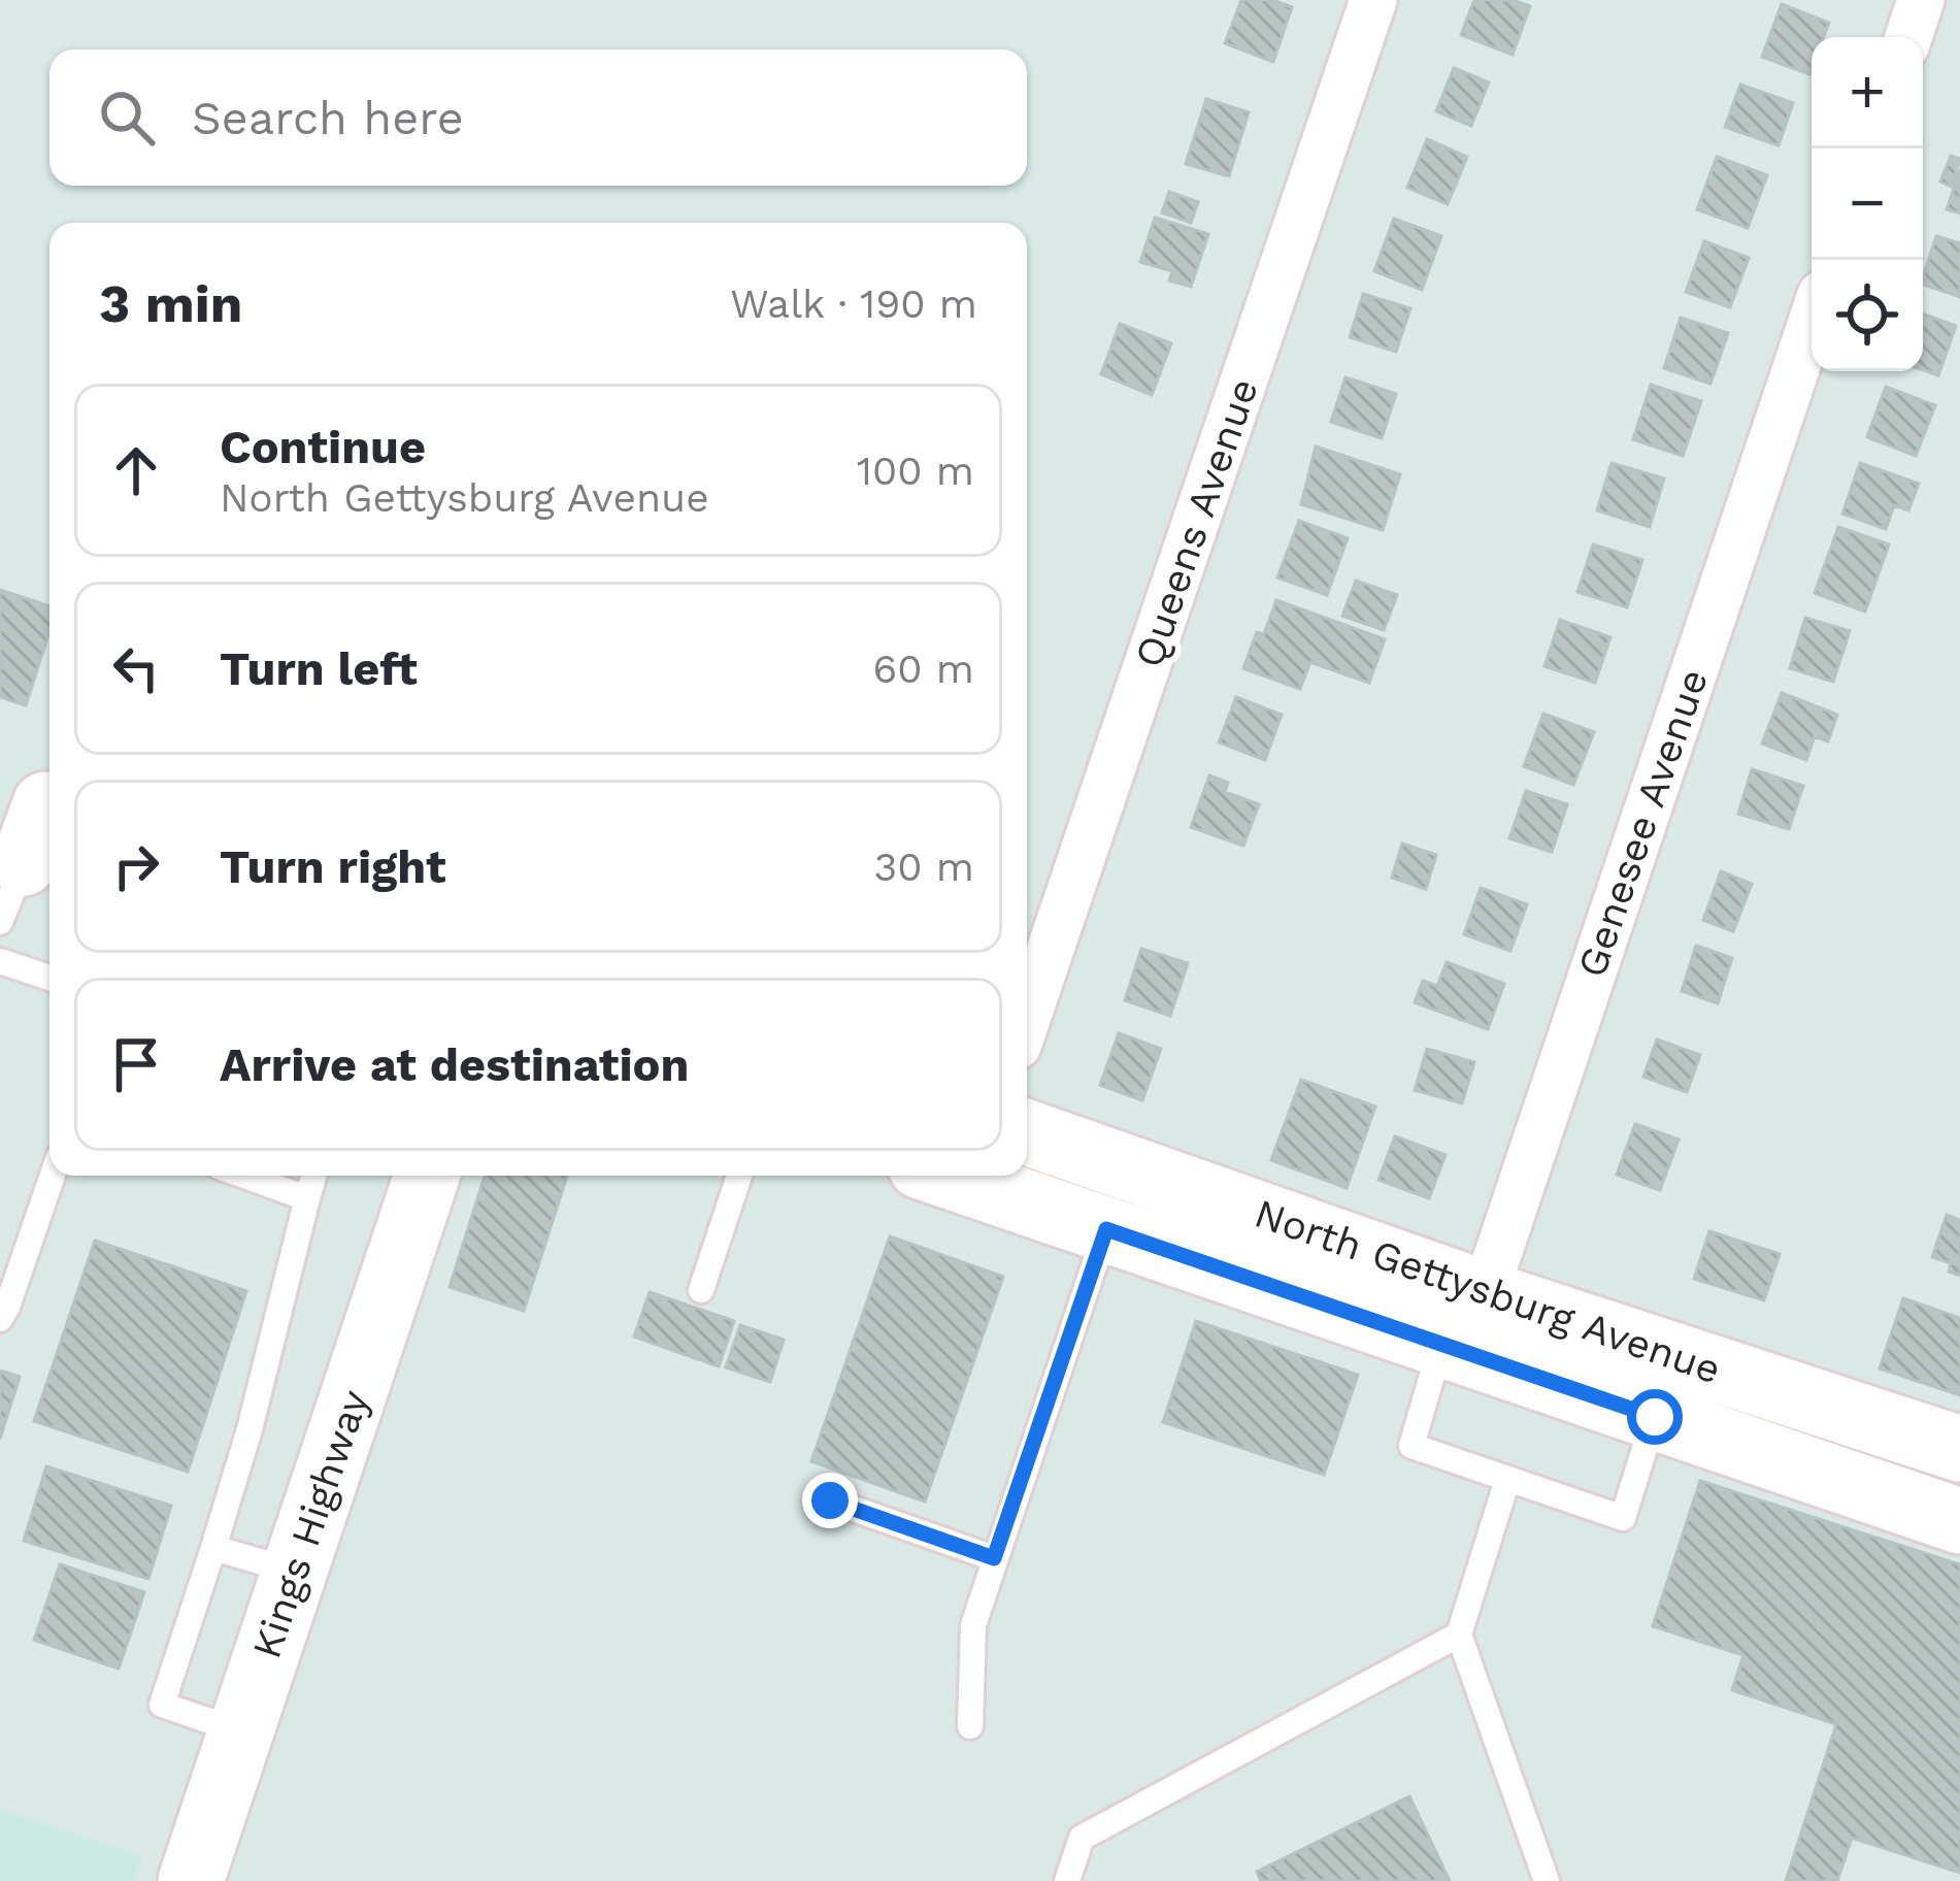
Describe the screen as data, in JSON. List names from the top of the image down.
{
  "streets": {
    "main road": ["North Gettysburg Avenue", "Kings Highway"],
    "street": ["Queens Avenue", "Genesee Avenue"]
  },
  "crossings": [
    ["Genesee Avenue", "North Gettysburg Avenue"]
  ],
  "page": {
    "map_buttons": ["+", "−"],
    "search": "Search here",
    "heading": ["3 min", "Walk · 190 m"],
    "list": [
      ["Continue", "North Gettysburg Avenue", "100 m"],
      ["Turn left", "60 m"],
      ["Turn right", "30 m"],
      "Arrive at destination"
    ]
  }
}
